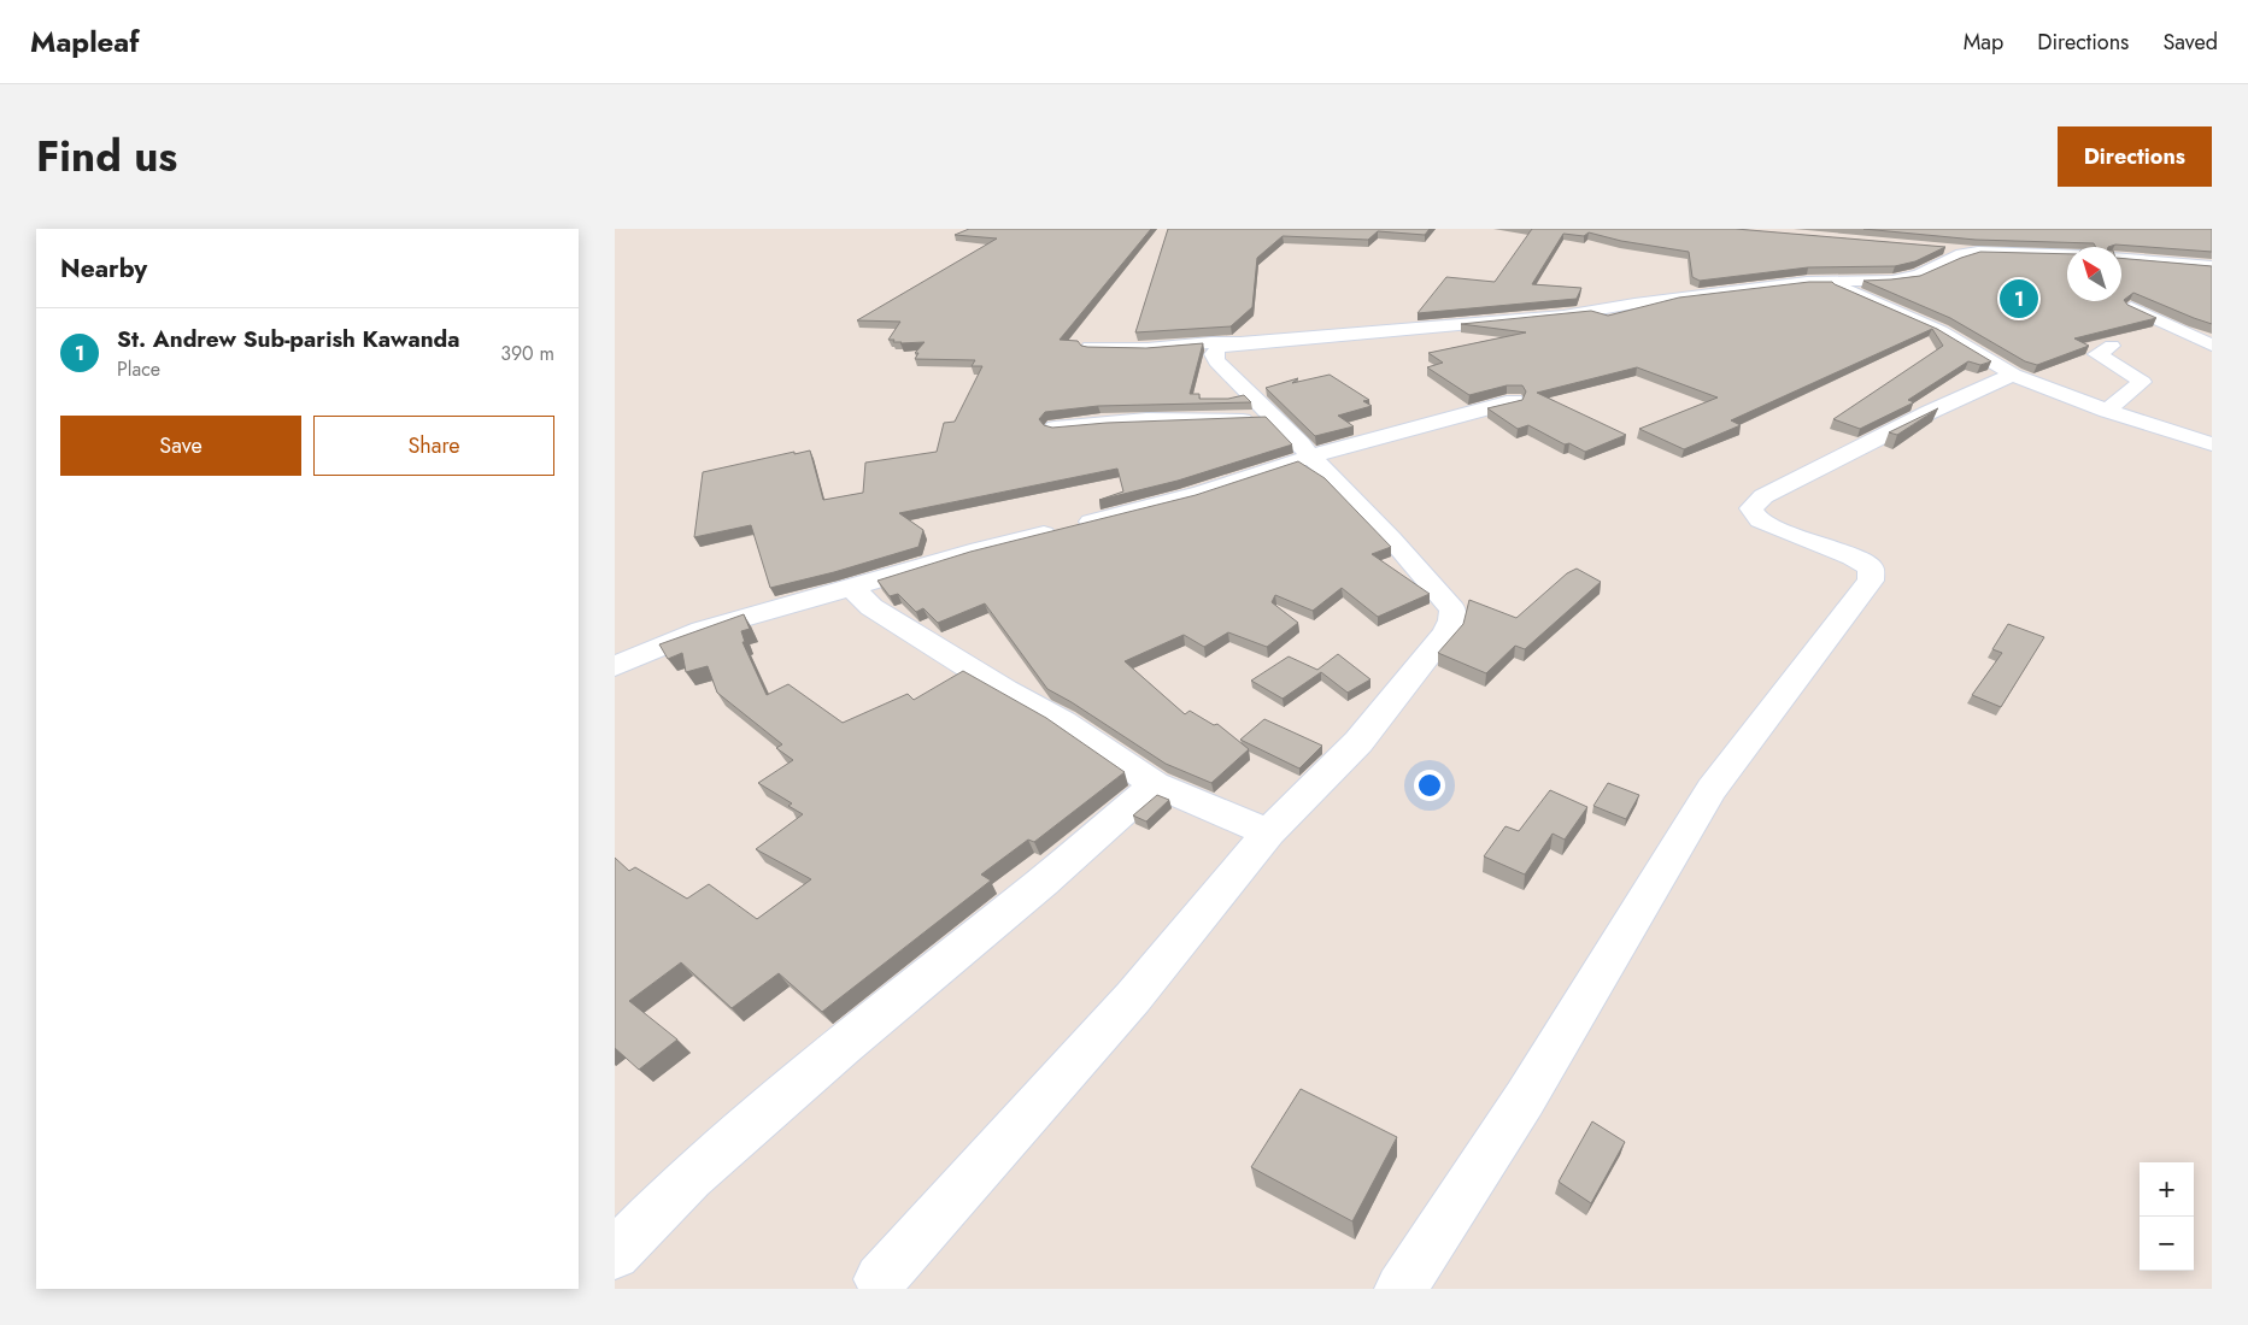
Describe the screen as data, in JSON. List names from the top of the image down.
{
  "north": "top left",
  "page": {
    "header": "Mapleaf",
    "nav": ["Map", "Directions", "Saved"],
    "title": "Find us",
    "buttons": [
      "Directions",
      ["Save", "Share"]
    ],
    "heading": "Nearby",
    "pins": "1",
    "list": [
      {
        "mark": "1",
        "name": "St. Andrew Sub-parish Kawanda",
        "note": "Place",
        "value": "390 m"
      }
    ],
    "map_buttons": ["+", "−"]
  }
}
